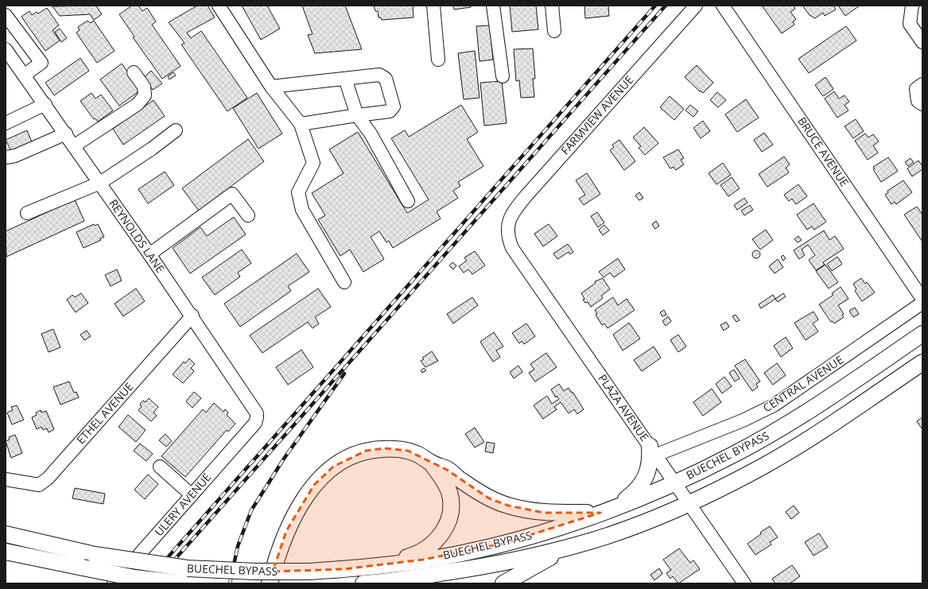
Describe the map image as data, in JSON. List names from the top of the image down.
{
  "streets": {
    "main road": ["BUECHEL BYPASS"],
    "street": [
      "FARMVIEW AVENUE",
      "BRUCE AVENUE",
      "REYNOLDS LANE",
      "CENTRAL AVENUE",
      "PLAZA AVENUE",
      "ETHEL AVENUE",
      "ULERY AVENUE"
    ]
  },
  "crossings": [
    ["FARMVIEW AVENUE", "PLAZA AVENUE"],
    ["REYNOLDS LANE", "ETHEL AVENUE"],
    ["REYNOLDS LANE", "ULERY AVENUE"],
    ["CENTRAL AVENUE", "PLAZA AVENUE"],
    ["PLAZA AVENUE", "BUECHEL BYPASS"]
  ]
}
